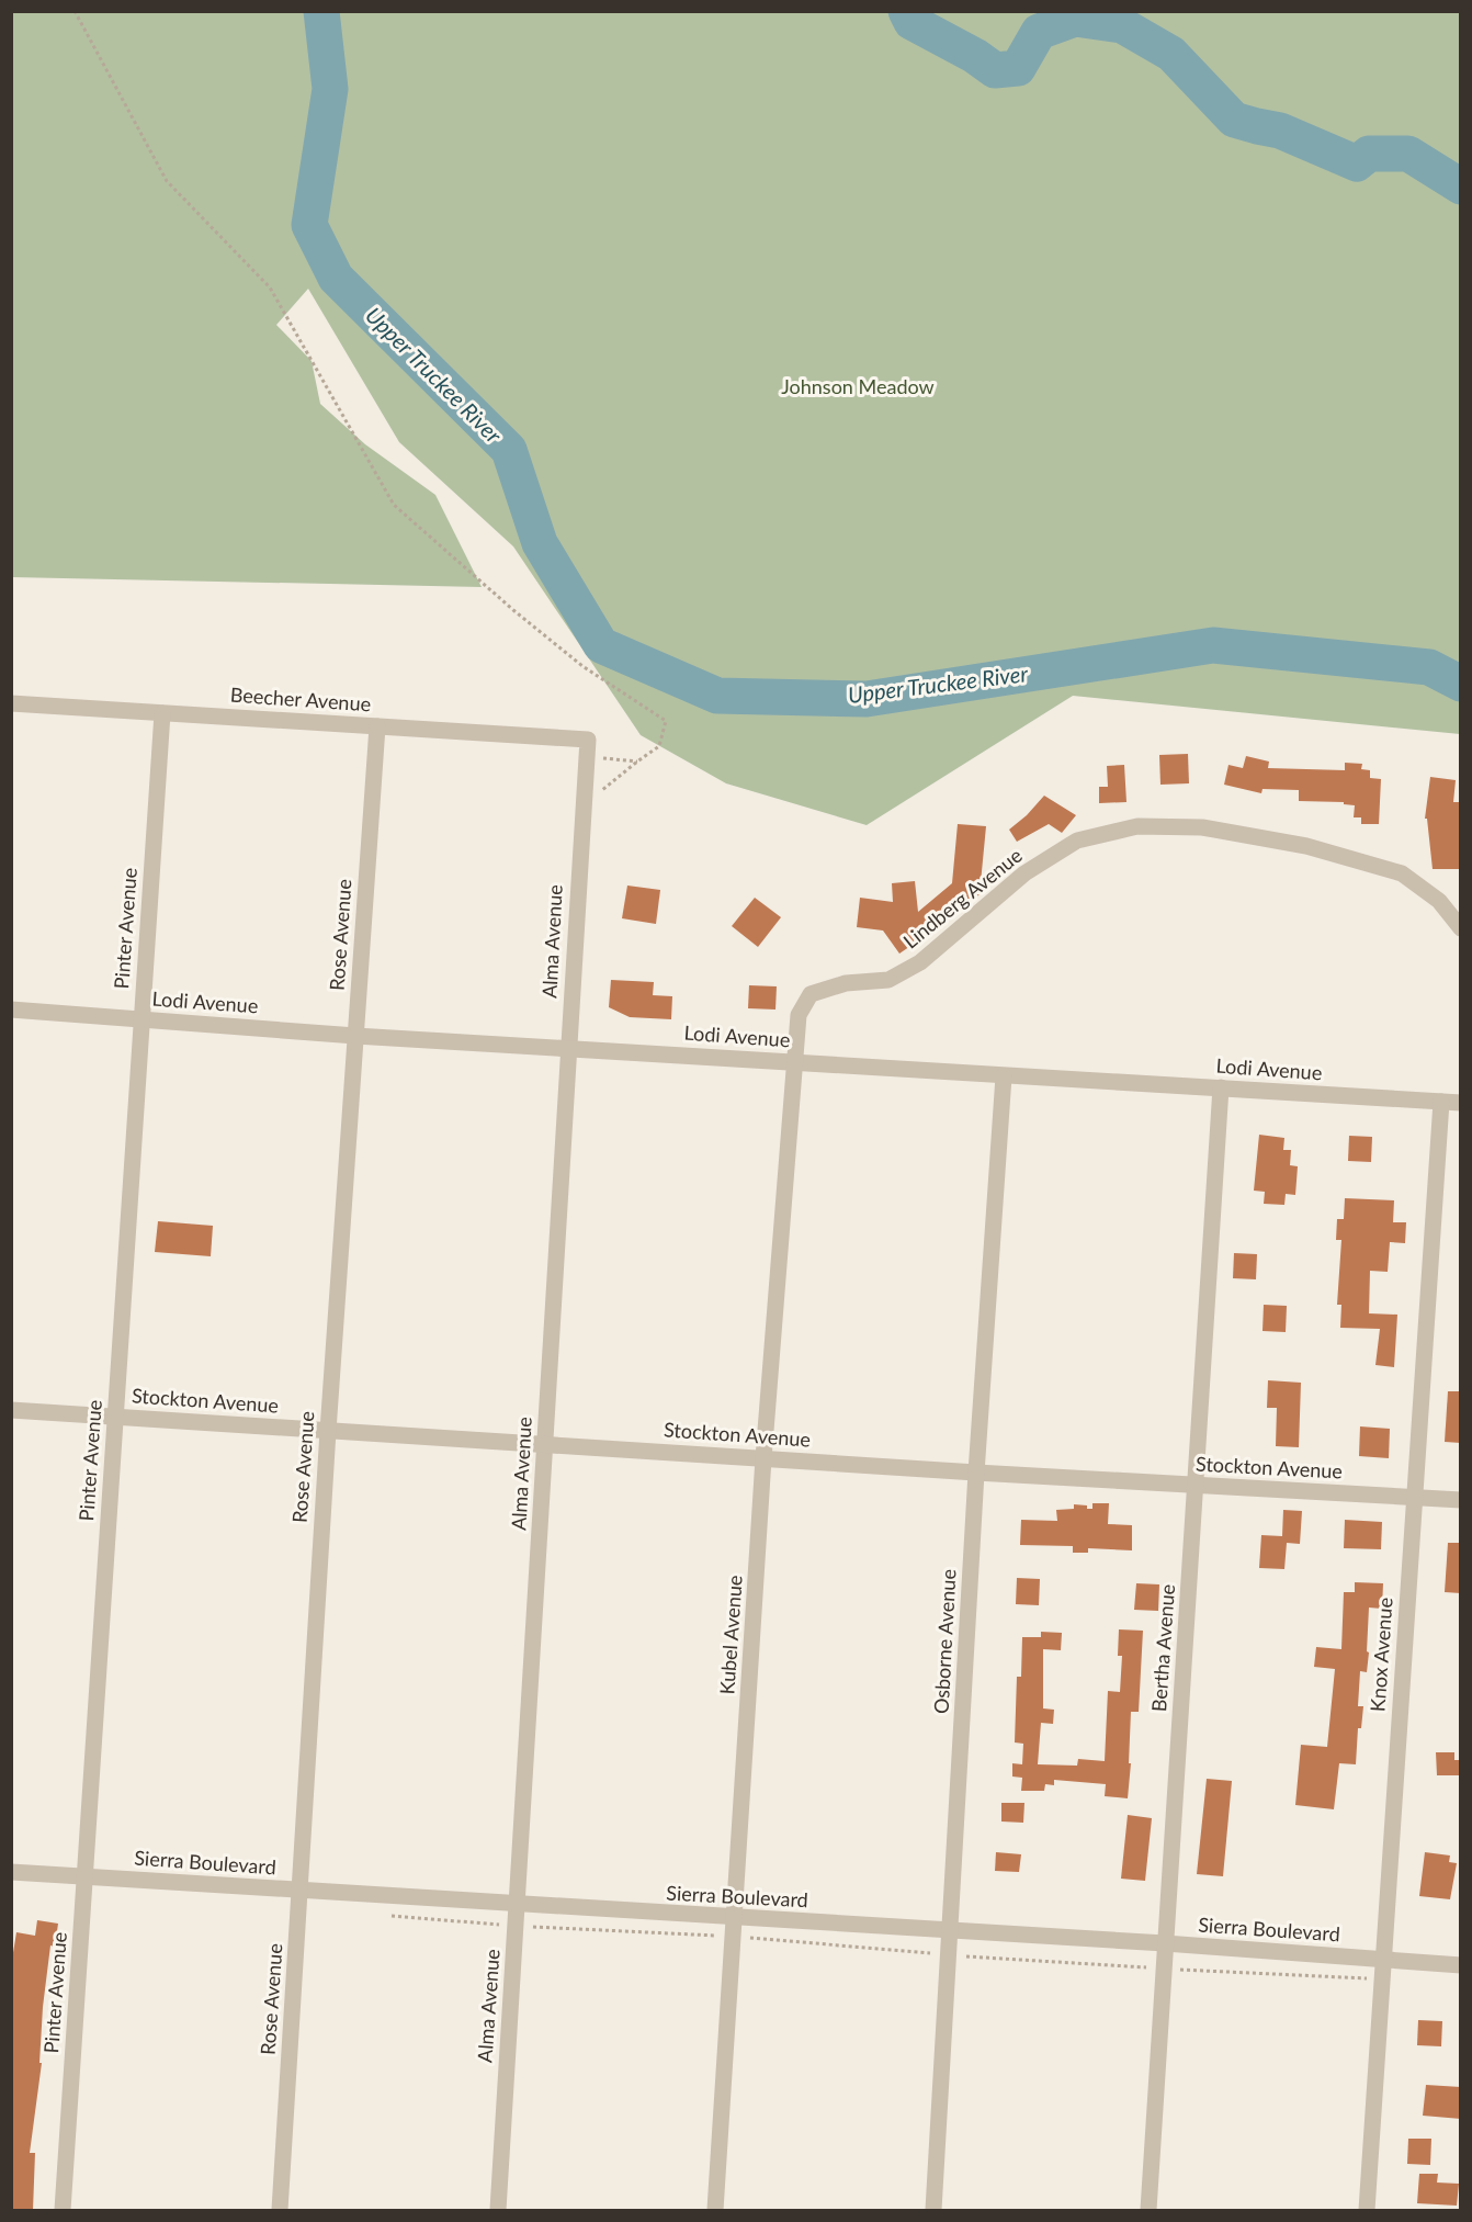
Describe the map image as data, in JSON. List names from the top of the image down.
{
  "streets": {
    "street": [
      "Beecher Avenue",
      "Lindberg Avenue",
      "Pinter Avenue",
      "Rose Avenue",
      "Alma Avenue",
      "Lodi Avenue",
      "Stockton Avenue",
      "Kubel Avenue",
      "Osborne Avenue",
      "Bertha Avenue",
      "Knox Avenue",
      "Sierra Boulevard"
    ]
  },
  "crossings": [
    ["Beecher Avenue", "Pinter Avenue"],
    ["Beecher Avenue", "Rose Avenue"],
    ["Beecher Avenue", "Alma Avenue"],
    ["Lindberg Avenue", "Lodi Avenue"],
    ["Lindberg Avenue", "Kubel Avenue"],
    ["Pinter Avenue", "Lodi Avenue"],
    ["Pinter Avenue", "Stockton Avenue"],
    ["Pinter Avenue", "Sierra Boulevard"],
    ["Rose Avenue", "Lodi Avenue"],
    ["Rose Avenue", "Stockton Avenue"],
    ["Rose Avenue", "Sierra Boulevard"],
    ["Alma Avenue", "Lodi Avenue"],
    ["Alma Avenue", "Stockton Avenue"],
    ["Alma Avenue", "Sierra Boulevard"],
    ["Lodi Avenue", "Kubel Avenue"],
    ["Lodi Avenue", "Osborne Avenue"],
    ["Lodi Avenue", "Bertha Avenue"],
    ["Lodi Avenue", "Knox Avenue"],
    ["Stockton Avenue", "Kubel Avenue"],
    ["Stockton Avenue", "Osborne Avenue"],
    ["Stockton Avenue", "Bertha Avenue"],
    ["Stockton Avenue", "Knox Avenue"],
    ["Kubel Avenue", "Sierra Boulevard"],
    ["Osborne Avenue", "Sierra Boulevard"],
    ["Bertha Avenue", "Sierra Boulevard"],
    ["Knox Avenue", "Sierra Boulevard"]
  ],
  "water": ["Upper Truckee River"],
  "parks": ["Johnson Meadow"]
}
